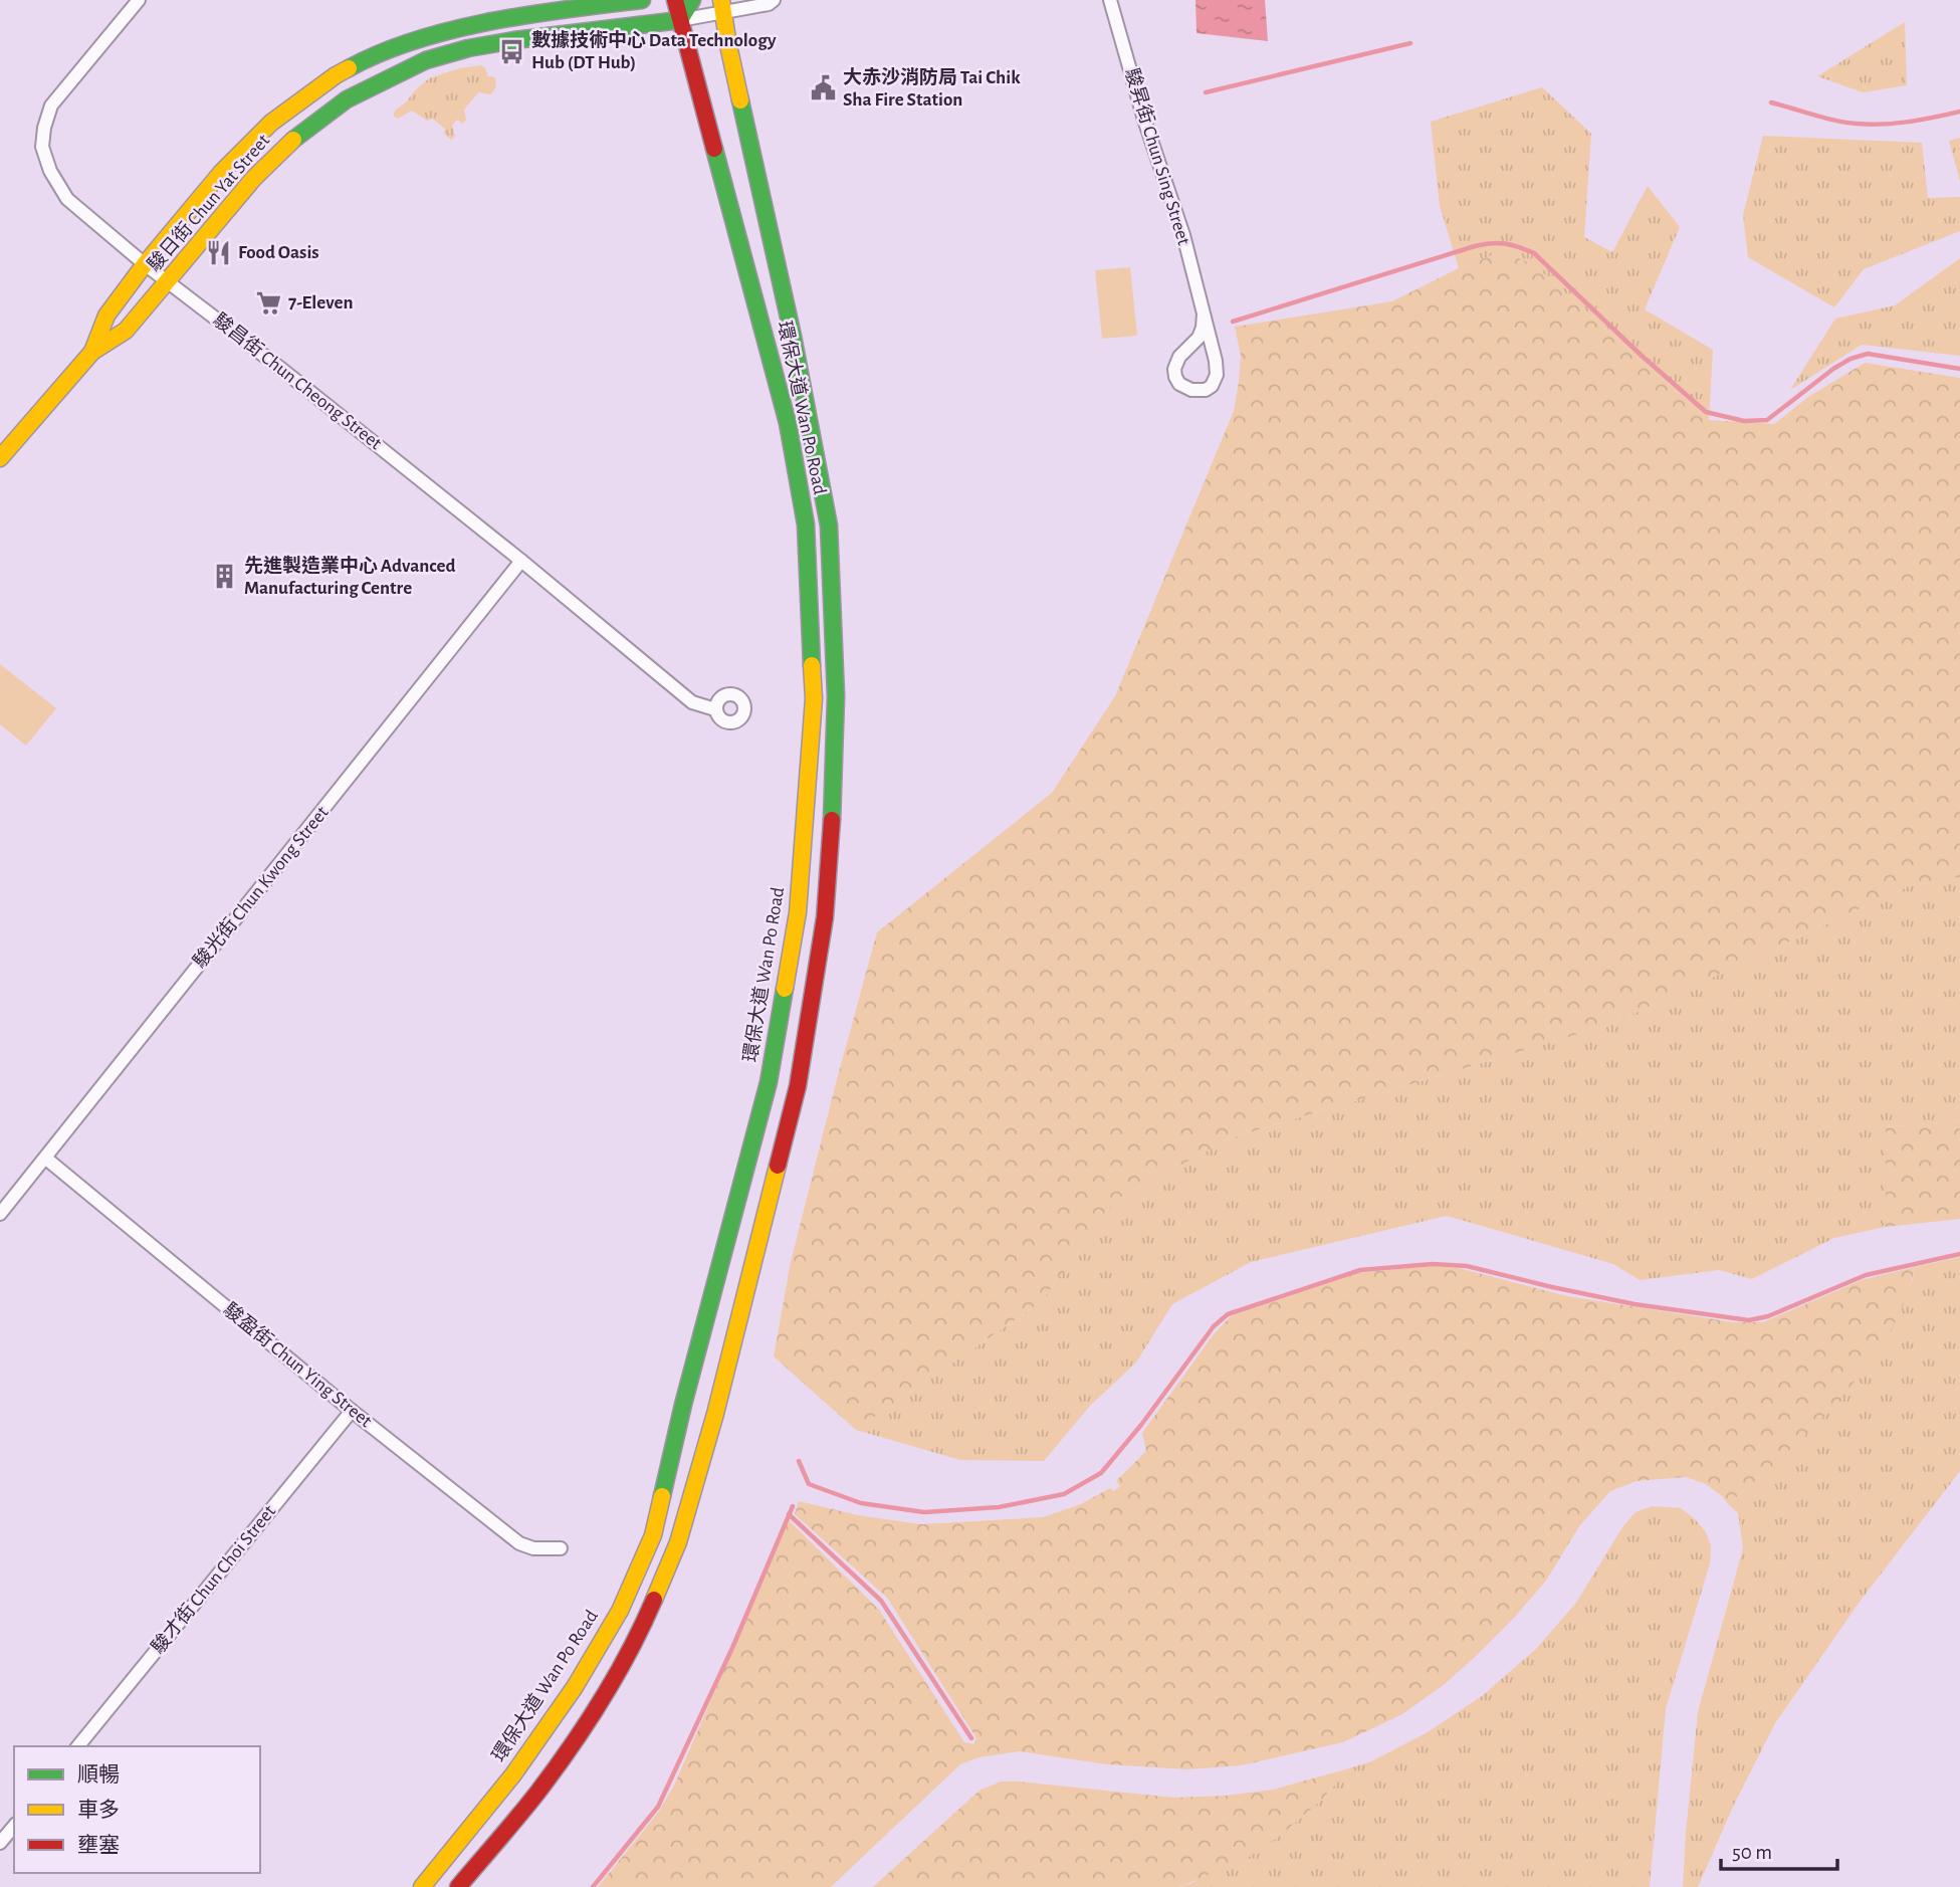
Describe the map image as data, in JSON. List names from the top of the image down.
{
  "streets": {
    "main road": ["駿日街 Chun Yat Street", "環保大道 Wan Po Road"],
    "street": [
      "駿昇街 Chun Sing Street",
      "駿昌街 Chun Cheong Street",
      "駿光街 Chun Kwong Street",
      "駿盈街 Chun Ying Street",
      "駿才街 Chun Choi Street"
    ]
  },
  "crossings": [
    ["駿日街 Chun Yat Street", "駿昌街 Chun Cheong Street"],
    ["駿日街 Chun Yat Street", "環保大道 Wan Po Road"],
    ["駿昌街 Chun Cheong Street", "駿光街 Chun Kwong Street"],
    ["駿光街 Chun Kwong Street", "駿盈街 Chun Ying Street"],
    ["駿盈街 Chun Ying Street", "駿才街 Chun Choi Street"]
  ],
  "places": {
    "bus stop": ["數據技術中心 Data Technology Hub (DT Hub)"],
    "public building": ["大赤沙消防局 Tai Chik Sha Fire Station"],
    "restaurant": ["Food Oasis"],
    "supermarket": ["7-Eleven"],
    "building": ["先進製造業中心 Advanced Manufacturing Centre"]
  },
  "legend": ["順暢", "車多", "壅塞"],
  "scale_bar": "50 m"
}
